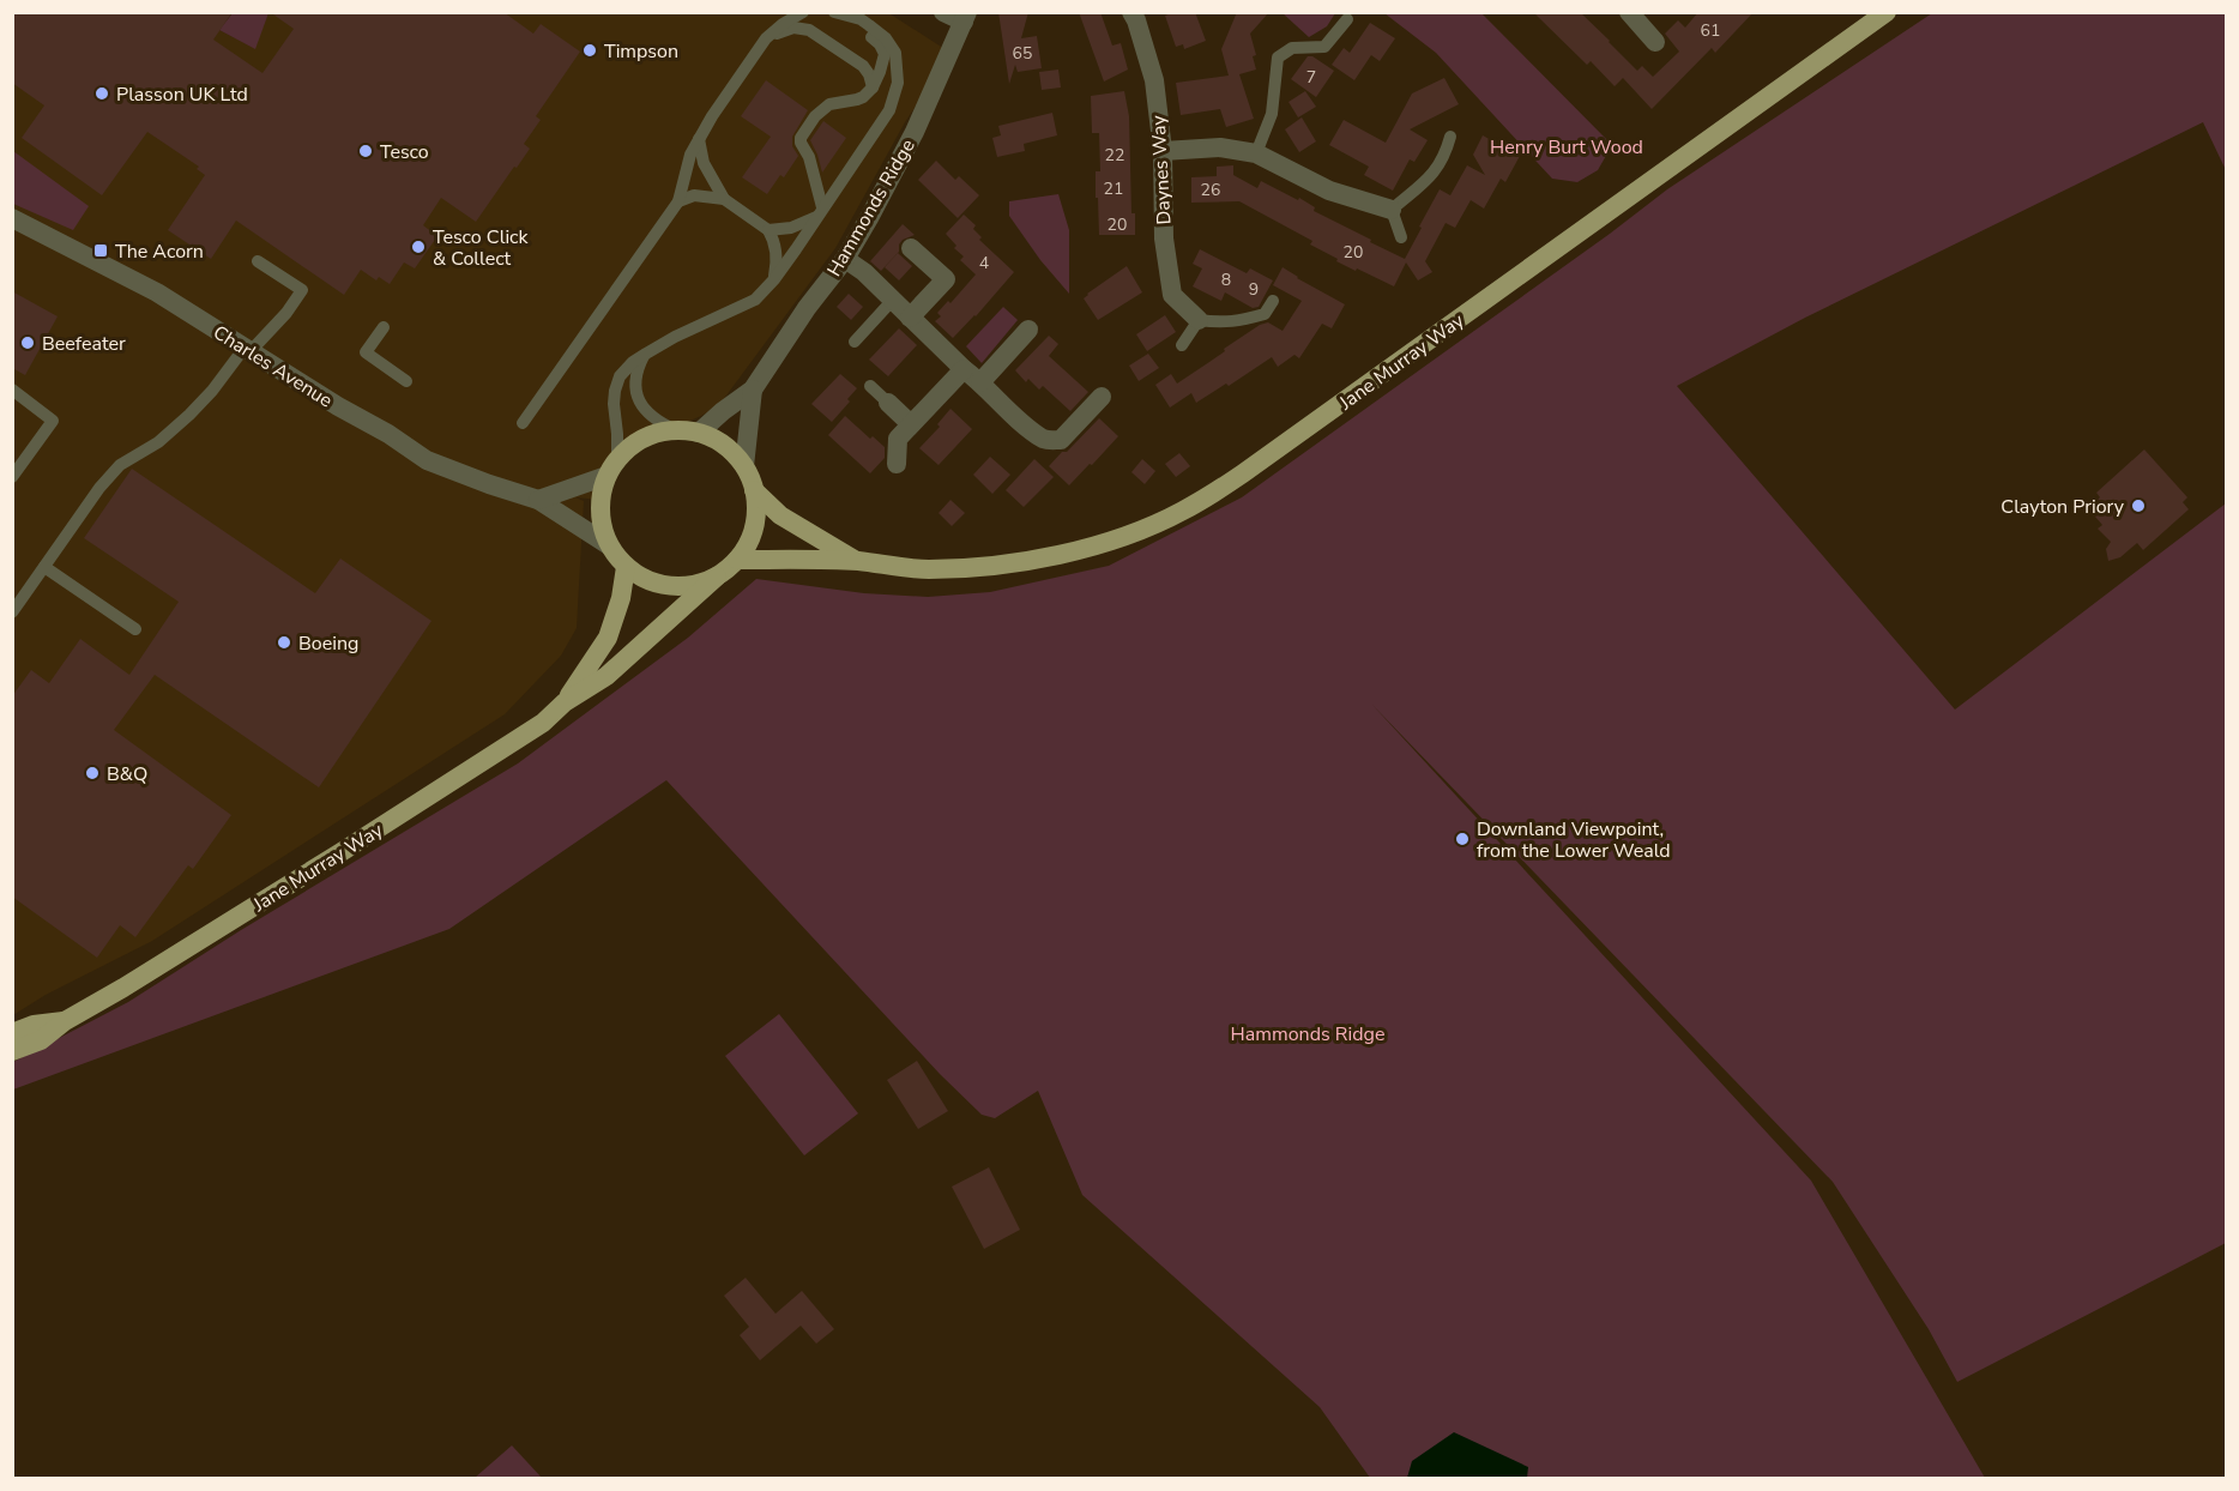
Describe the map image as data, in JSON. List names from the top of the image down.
{
  "streets": {
    "main road": ["Jane Murray Way"],
    "street": ["Daynes Way", "Hammonds Ridge", "Charles Avenue"]
  },
  "crossings": [
    ["Hammonds Ridge", "Jane Murray Way"],
    ["Hammonds Ridge", "Charles Avenue"],
    ["Jane Murray Way", "Charles Avenue"]
  ],
  "parks": ["Henry Burt Wood", "Hammonds Ridge"],
  "places": {
    "other": [
      "Timpson",
      "Plasson UK Ltd",
      "Tesco",
      "Tesco Click & Collect",
      "Beefeater",
      "Clayton Priory",
      "Boeing",
      "B&Q",
      "Downland Viewpoint, from the Lower Weald"
    ],
    "transit": ["The Acorn"]
  },
  "house_numbers": [
    "61",
    "65",
    "7",
    "22",
    "21",
    "26",
    "20",
    "20",
    "4",
    "8",
    "9"
  ]
}
